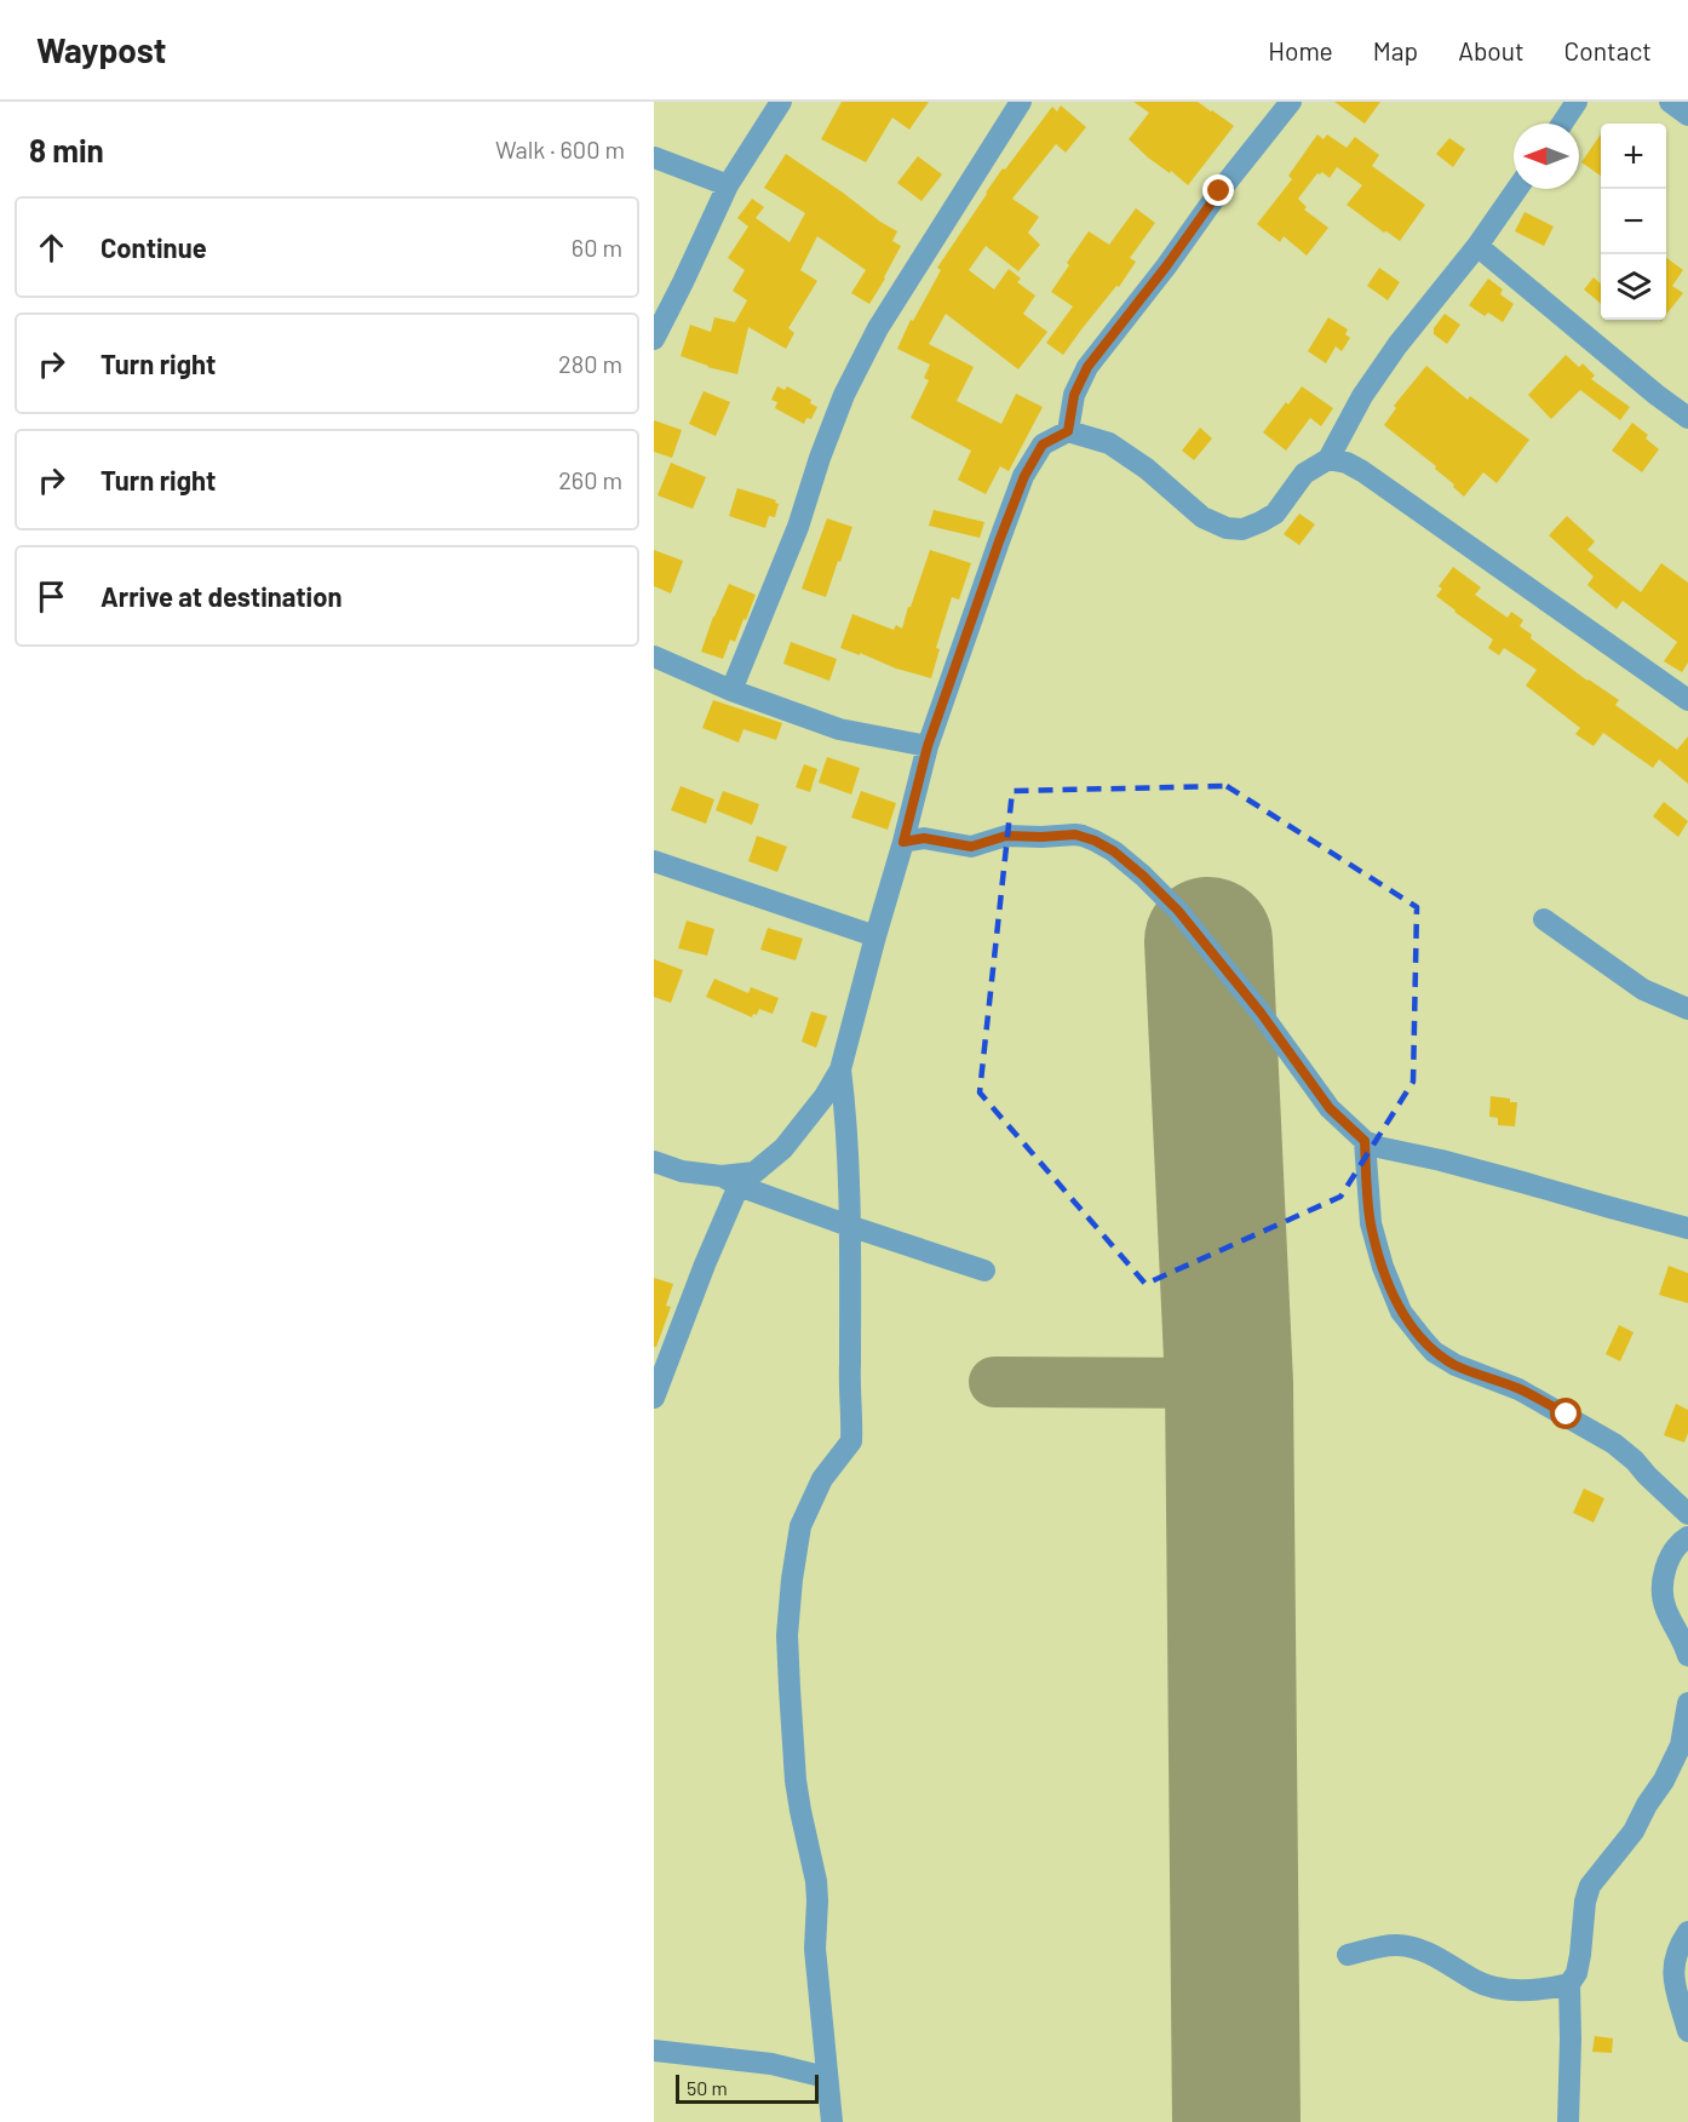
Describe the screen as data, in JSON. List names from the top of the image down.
{
  "scale_bar": "50 m",
  "north": "left",
  "page": {
    "header": "Waypost",
    "nav": [
      "Home",
      "Map",
      "About",
      "Contact"
    ],
    "heading": ["8 min", "Walk · 600 m"],
    "map_buttons": ["+", "−"],
    "list": [
      ["Continue", "60 m"],
      ["Turn right", "280 m"],
      ["Turn right", "260 m"],
      "Arrive at destination"
    ],
    "scale": "50 m"
  }
}
